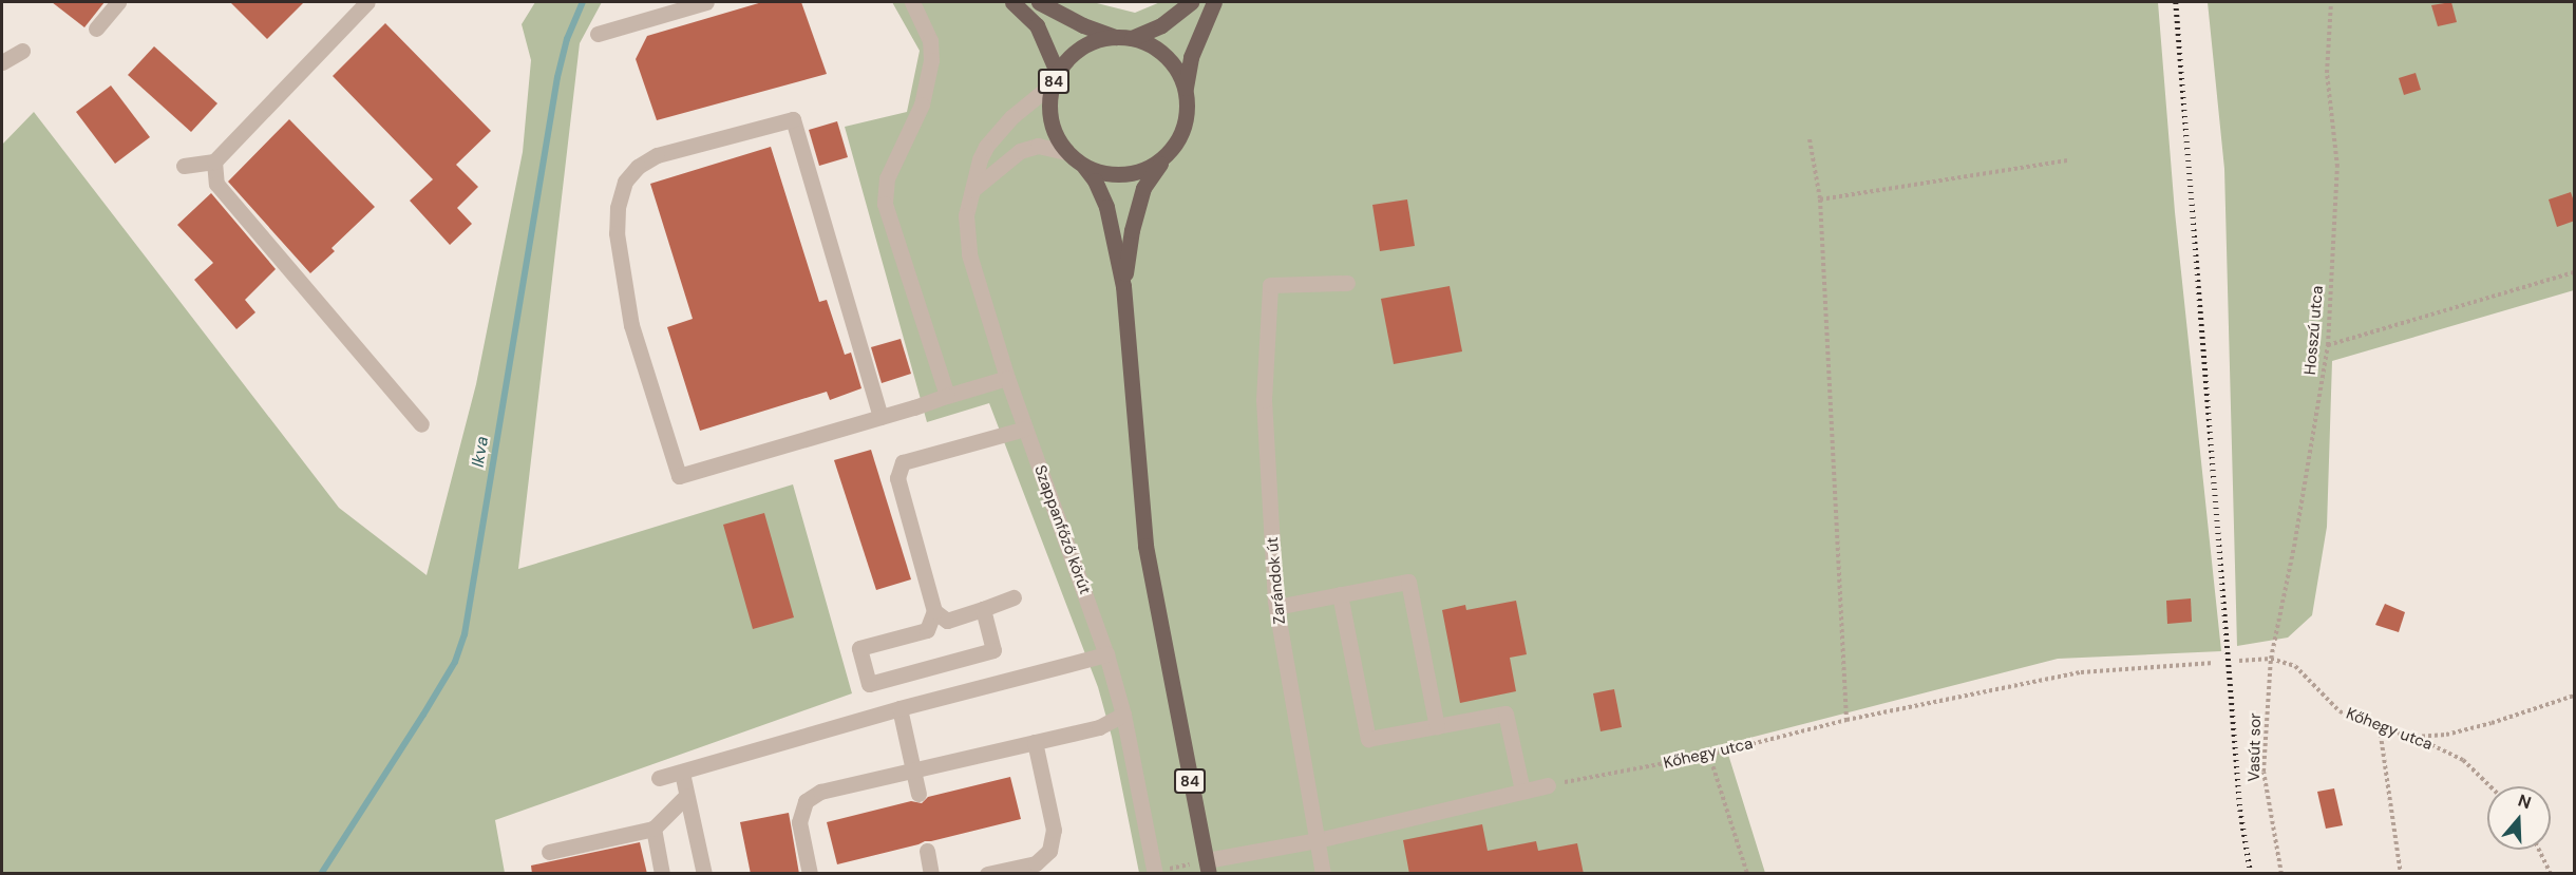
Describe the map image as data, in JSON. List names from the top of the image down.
{
  "streets": {
    "main road": ["84"],
    "lane": ["Szappanfőző körút", "Zarándok út"],
    "path": ["Hosszú utca", "Kőhegy utca", "Vasút sor"]
  },
  "crossings": [
    ["84", "Szappanfőző körút"],
    ["Hosszú utca", "Kőhegy utca"],
    ["Hosszú utca", "Vasút sor"],
    ["Kőhegy utca", "Vasút sor"]
  ],
  "water": ["Ikva"],
  "north": "top"
}
